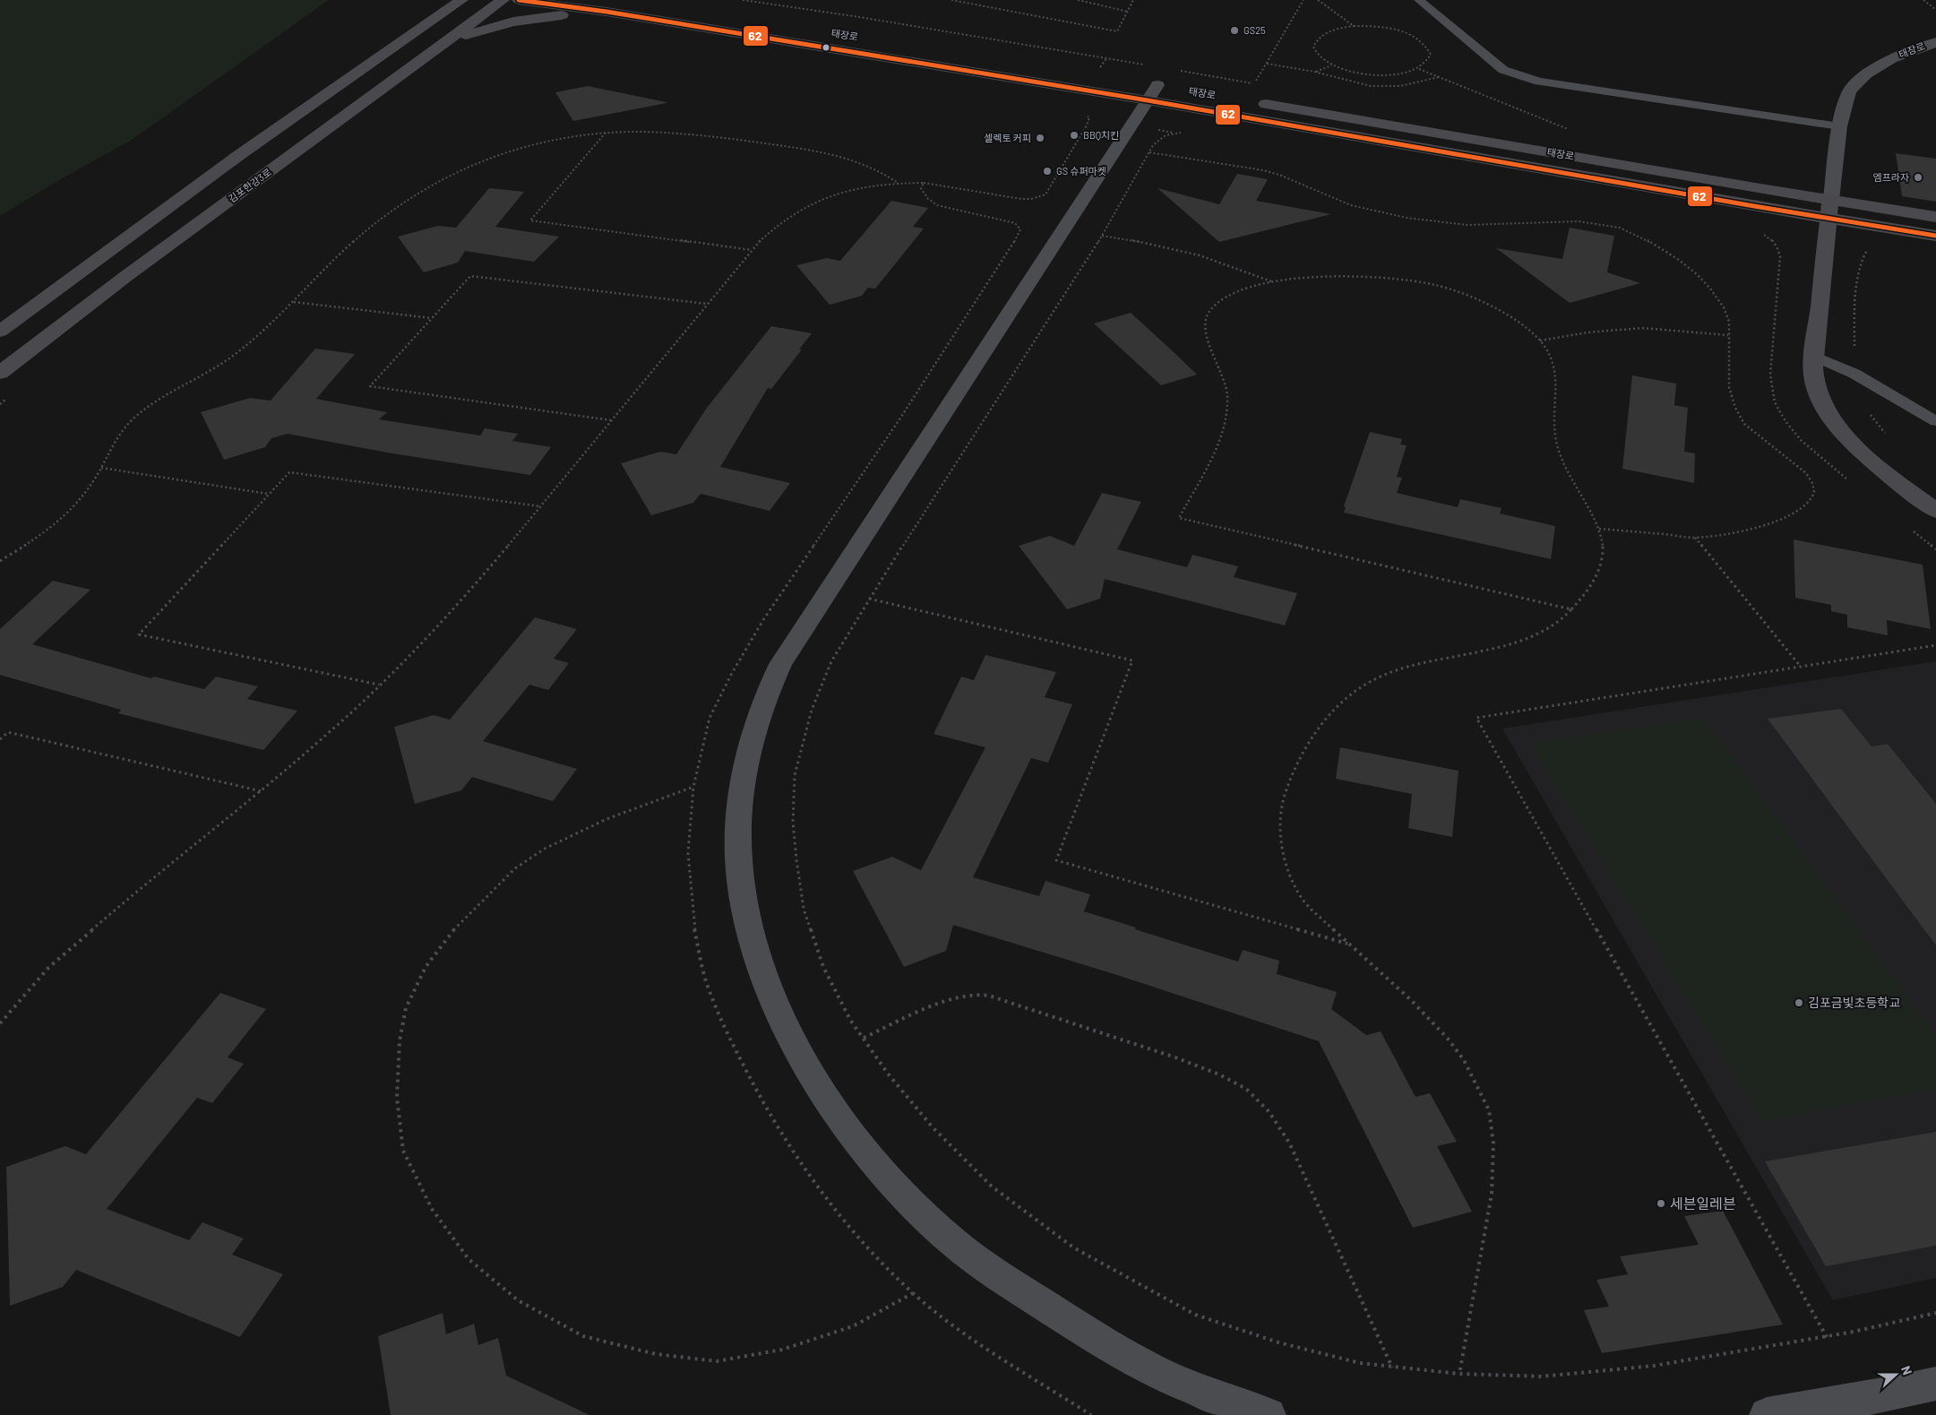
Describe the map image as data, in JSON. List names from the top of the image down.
{
  "streets": {
    "street": ["태장로", "김포한강3로"]
  },
  "places": [
    "GS25",
    "BBQ치킨",
    "셀렉토 커피",
    "GS 슈퍼마켓",
    "엠프라자",
    "김포금빛초등학교",
    "세븐일레븐"
  ],
  "lines": ["transit line 62"],
  "north": "right"
}
